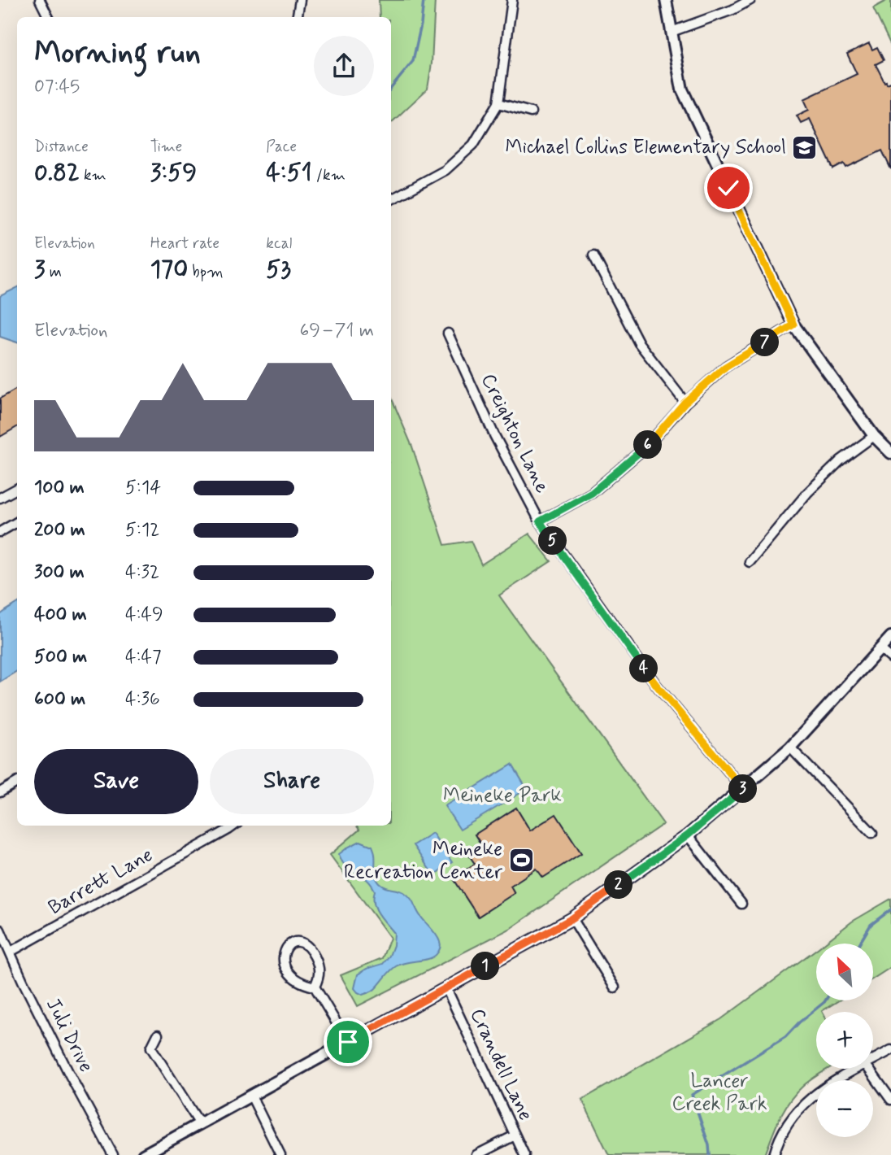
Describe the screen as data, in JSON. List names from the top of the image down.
{
  "streets": {
    "street": [
      "Creighton Lane",
      "Barrett Lane",
      "Juli Drive",
      "Crandell Lane"
    ]
  },
  "crossings": [
    ["Barrett Lane", "Juli Drive"]
  ],
  "parks": ["Meineke Park", "Lancer Creek Park"],
  "places": {
    "school or university": ["Michael Collins Elementary School"],
    "sports": ["Meineke Recreation Center"]
  },
  "north": "top left",
  "page": {
    "heading": ["Morning run", "07:45"],
    "stats": [
      ["Distance", "0.82 km"],
      ["Time", "3:59"],
      ["Pace", "4:51 /km"],
      ["Elevation", "3 m"],
      ["Heart rate", "170 bpm"],
      ["kcal", "53"]
    ],
    "chart": ["Elevation", "69–71 m"],
    "pins": [
      "7",
      "6",
      "5",
      "4",
      "3",
      "2",
      "1"
    ],
    "list": [
      {
        "name": "100 m",
        "note": "5:14"
      },
      {
        "name": "200 m",
        "note": "5:12"
      },
      {
        "name": "300 m",
        "note": "4:32"
      },
      {
        "name": "400 m",
        "note": "4:49"
      },
      {
        "name": "500 m",
        "note": "4:47"
      },
      {
        "name": "600 m",
        "note": "4:36"
      }
    ],
    "buttons": ["Save", "Share"],
    "map_buttons": ["+", "−"]
  }
}
